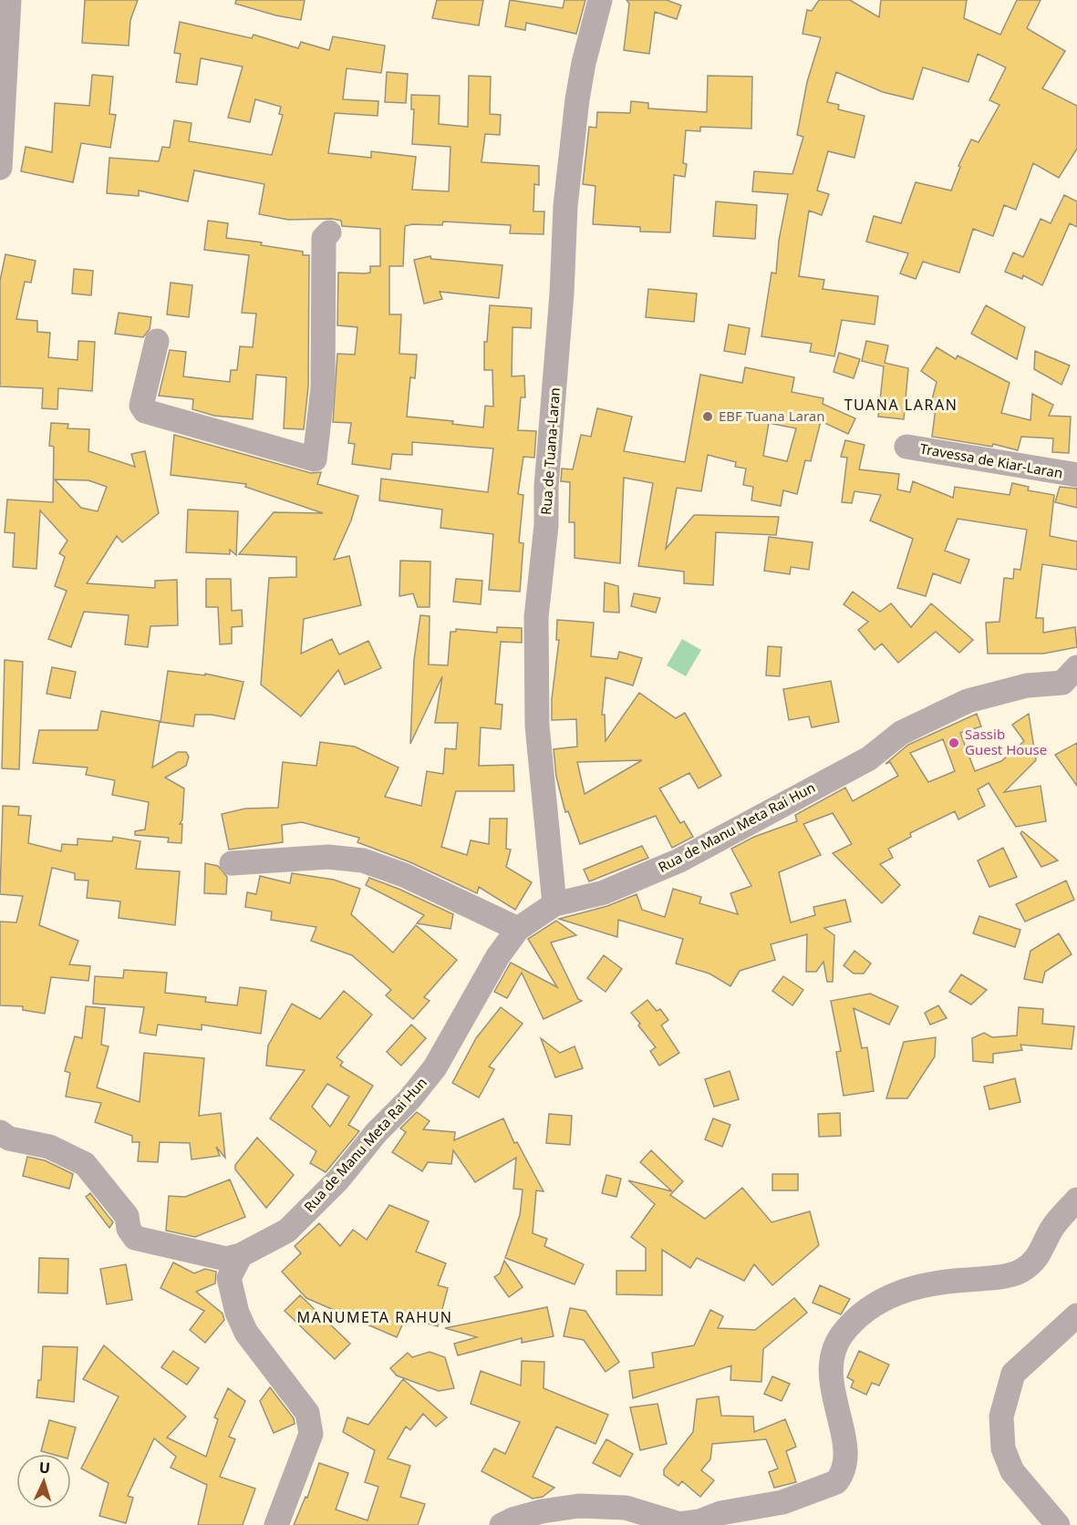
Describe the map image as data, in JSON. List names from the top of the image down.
{
  "streets": {
    "street": ["Rua de Tuana-Laran", "Travessa de Kiar-Laran", "Rua de Manu Meta Rai Hun"]
  },
  "crossings": [
    ["Rua de Tuana-Laran", "Rua de Manu Meta Rai Hun"]
  ],
  "districts": ["TUANA LARAN", "MANUMETA RAHUN"],
  "places": ["EBF Tuana Laran", "Sassib Guest House"],
  "north": "top"
}
